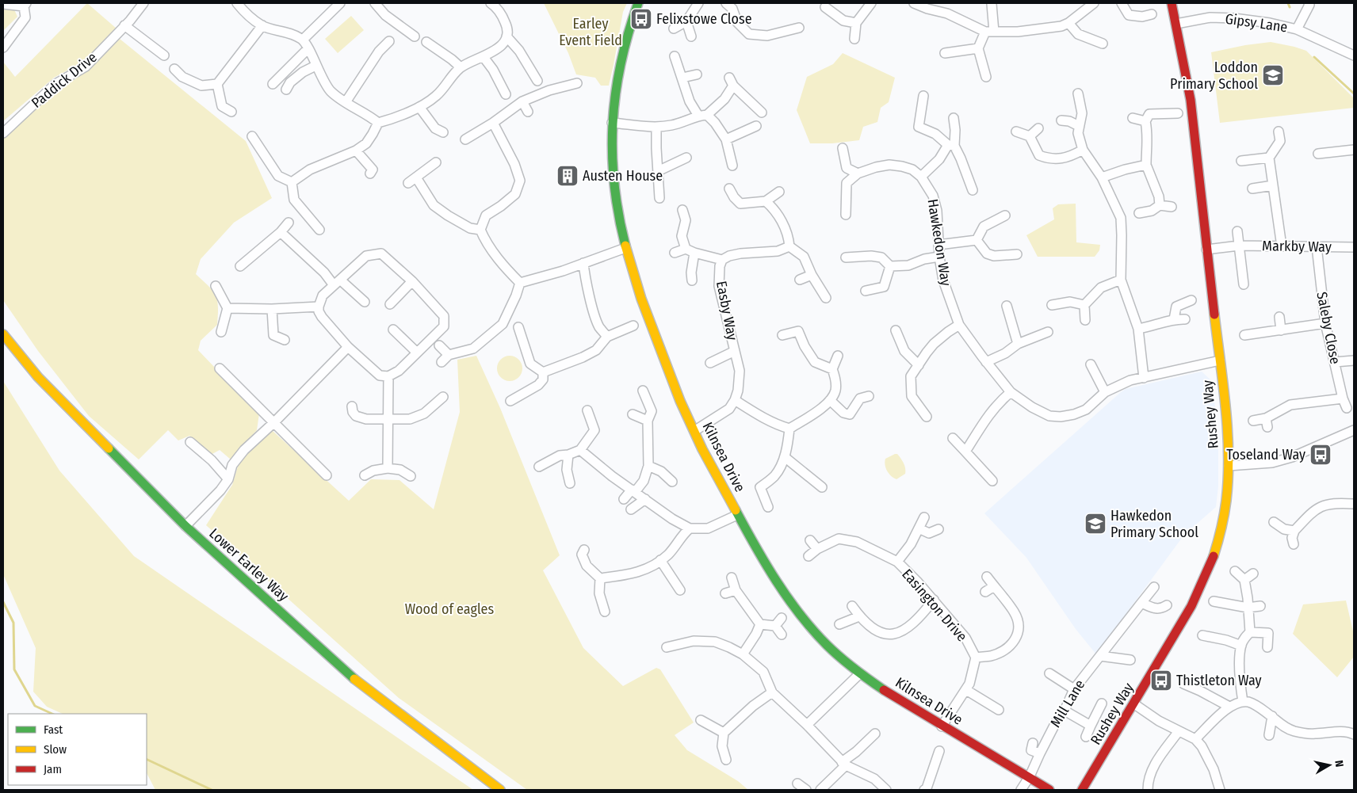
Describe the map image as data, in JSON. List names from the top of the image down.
{
  "streets": {
    "street": [
      "Gipsy Lane",
      "Paddick Drive",
      "Hawkedon Way",
      "Markby Way",
      "Easby Way",
      "Saleby Close",
      "Rushey Way",
      "Kilnsea Drive",
      "Lower Earley Way",
      "Easington Drive",
      "Mill Lane"
    ]
  },
  "crossings": [
    ["Gipsy Lane", "Rushey Way"],
    ["Hawkedon Way", "Rushey Way"],
    ["Markby Way", "Saleby Close"],
    ["Markby Way", "Rushey Way"],
    ["Kilnsea Drive", "Mill Lane"]
  ],
  "parks": ["Earley Event Field", "Wood of eagles"],
  "places": {
    "bus stop": ["Felixstowe Close", "Toseland Way", "Thistleton Way"],
    "school or university": ["Loddon Primary School", "Hawkedon Primary School"],
    "building": ["Austen House"]
  },
  "legend": ["Fast", "Slow", "Jam"],
  "north": "right"
}
